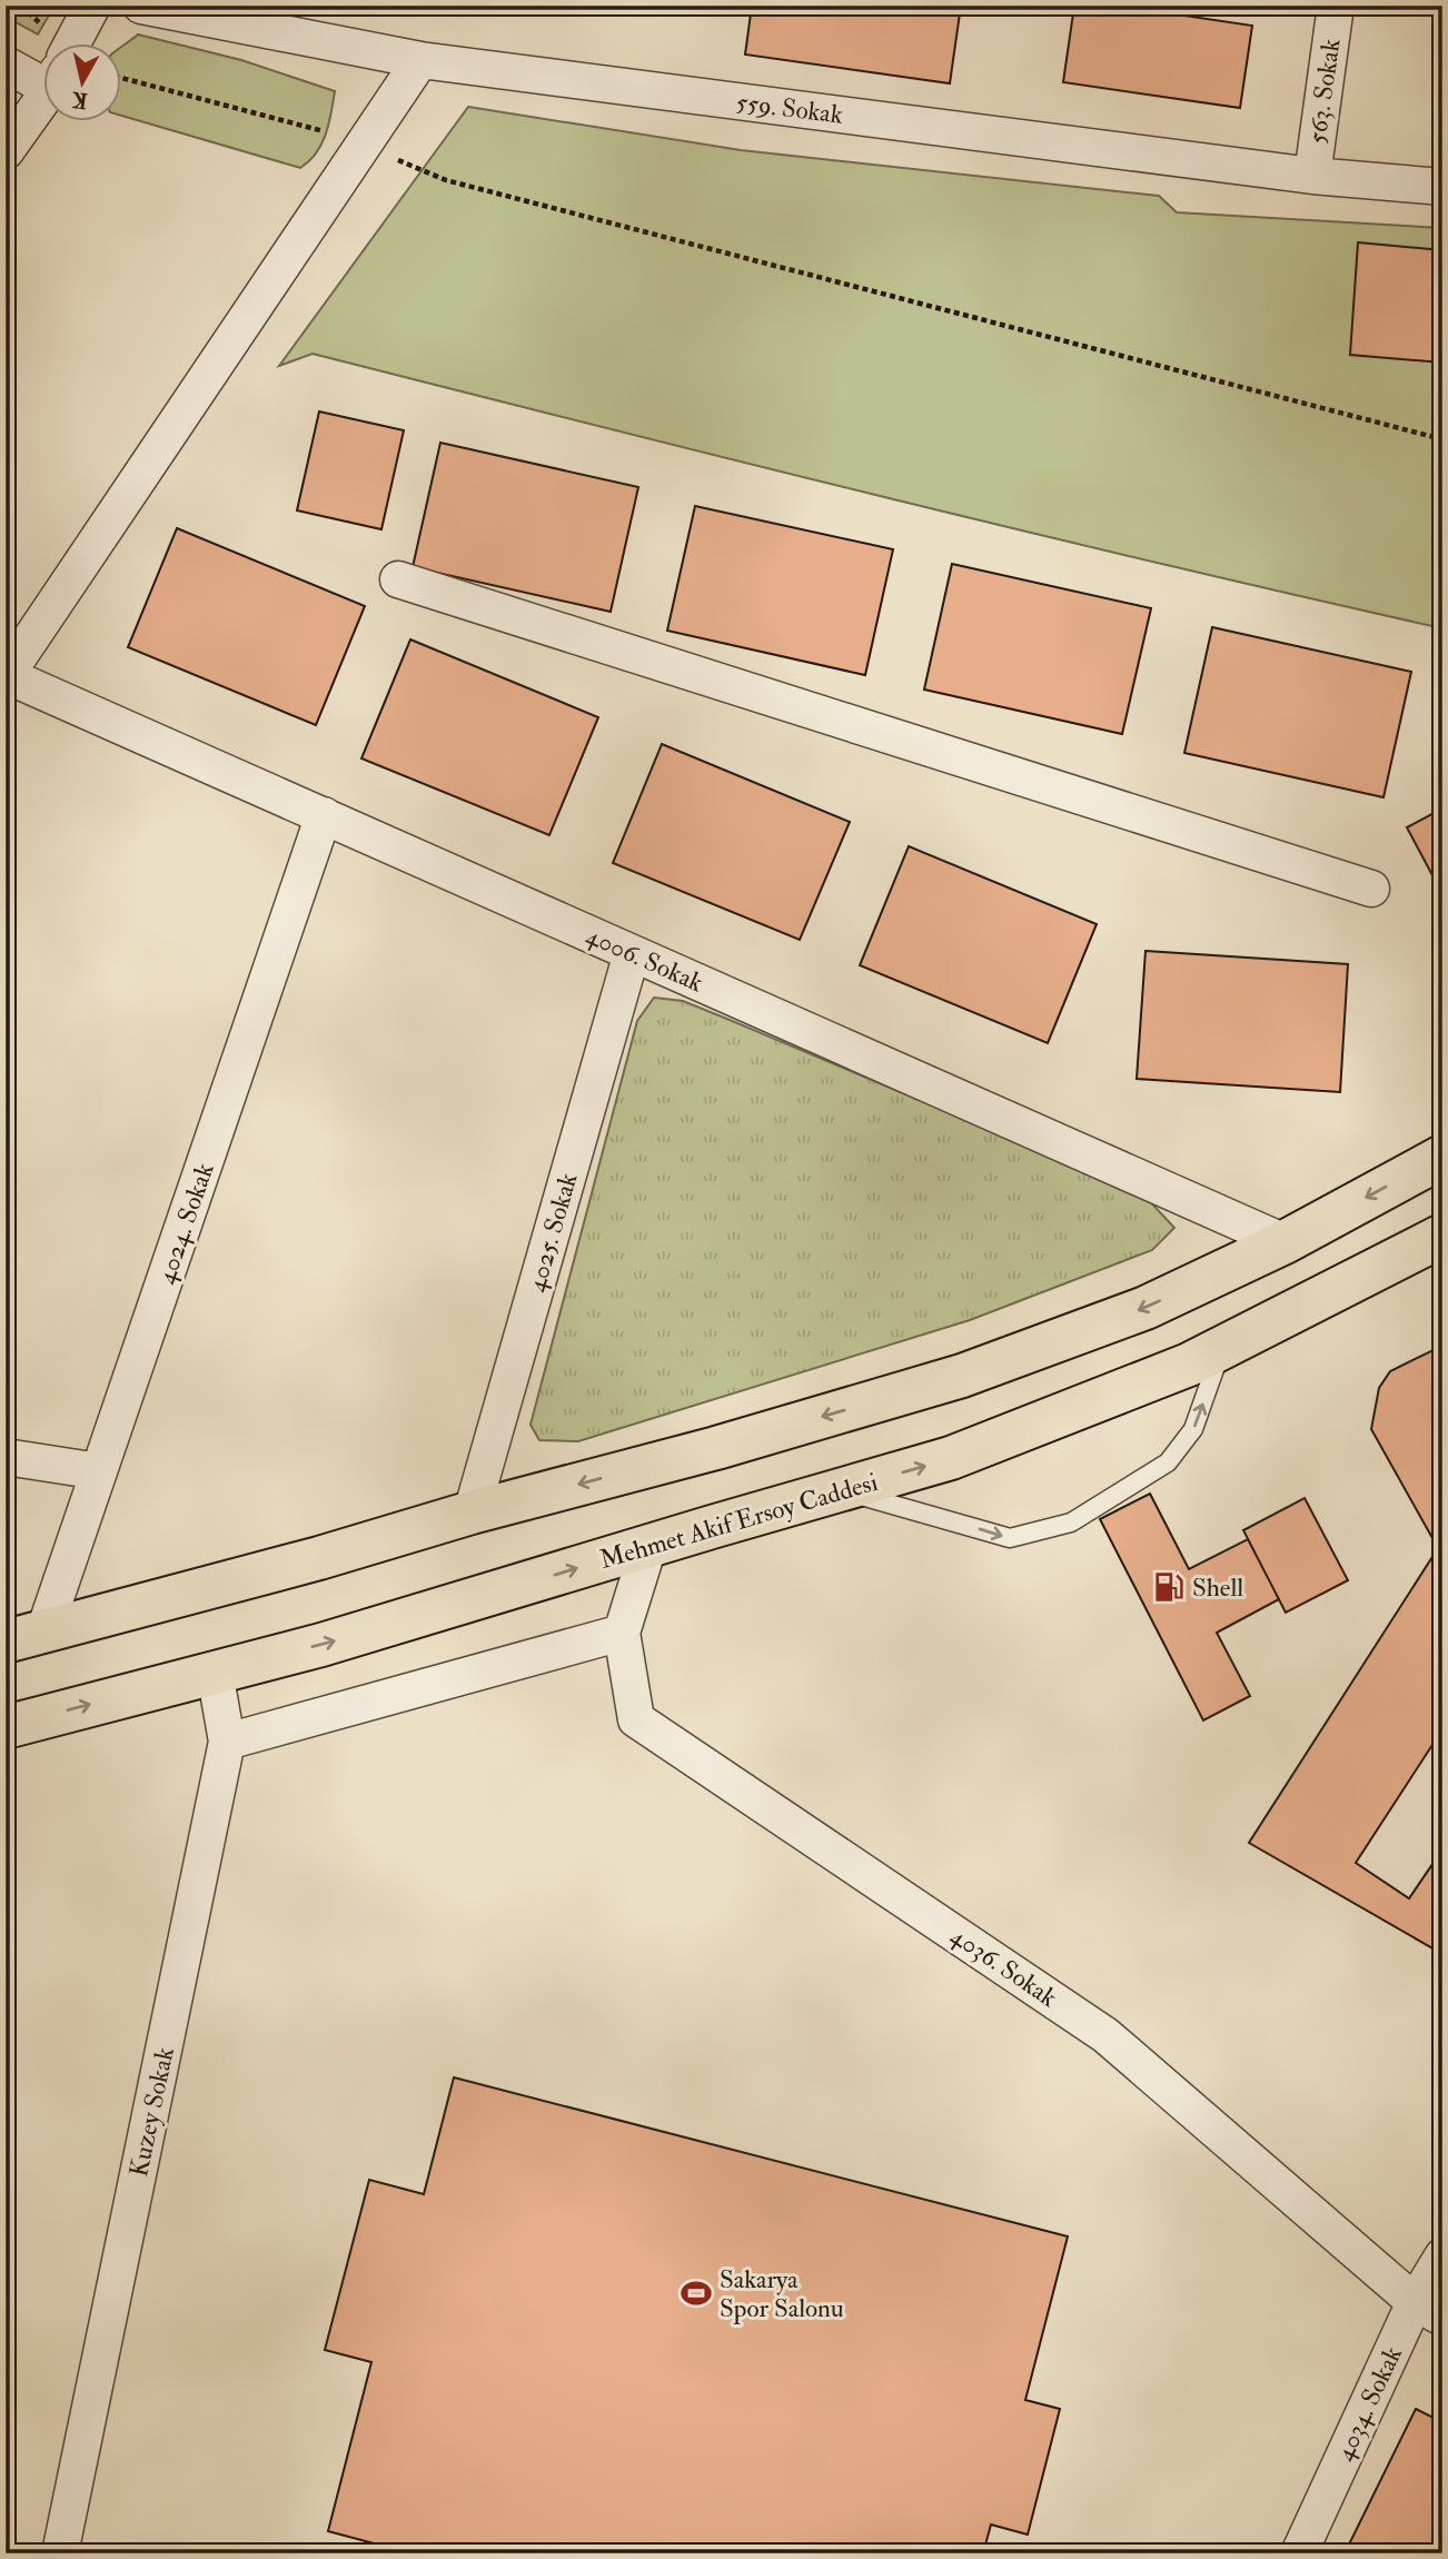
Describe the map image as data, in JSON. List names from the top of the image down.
{
  "streets": {
    "main road": ["Mehmet Akif Ersoy Caddesi"],
    "street": [
      "563. Sokak",
      "559. Sokak",
      "4006. Sokak",
      "4024. Sokak",
      "4025. Sokak",
      "4036. Sokak",
      "Kuzey Sokak",
      "4034. Sokak"
    ]
  },
  "crossings": [
    ["563. Sokak", "559. Sokak"],
    ["4006. Sokak", "4024. Sokak"],
    ["4006. Sokak", "4025. Sokak"],
    ["Mehmet Akif Ersoy Caddesi", "Kuzey Sokak"],
    ["4036. Sokak", "4034. Sokak"]
  ],
  "places": {
    "fuel station": ["Shell"],
    "sports": ["Sakarya Spor Salonu"]
  },
  "north": "bottom"
}
